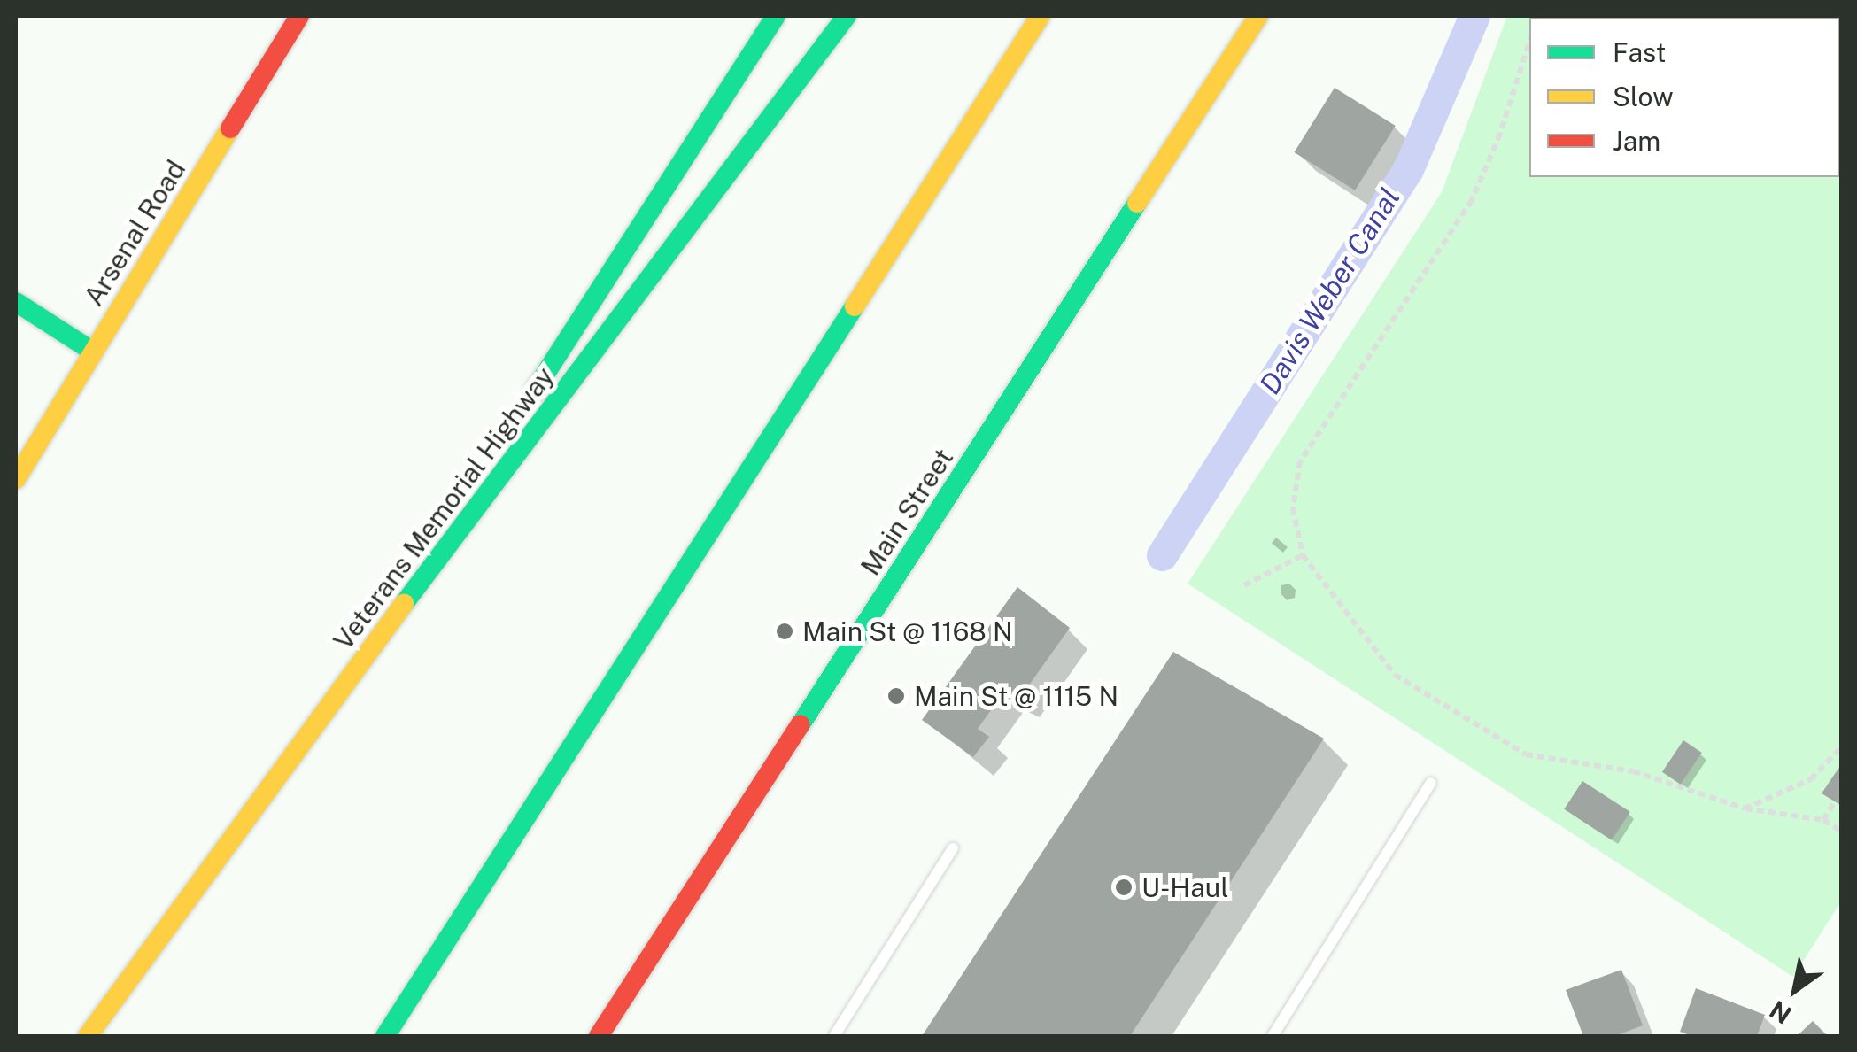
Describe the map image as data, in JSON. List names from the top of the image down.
{
  "streets": {
    "main road": ["Arsenal Road", "Veterans Memorial Highway", "Main Street"]
  },
  "water": ["Davis Weber Canal"],
  "places": ["Main St @ 1168 N", "Main St @ 1115 N", "U-Haul"],
  "legend": ["Fast", "Slow", "Jam"],
  "north": "bottom left"
}
